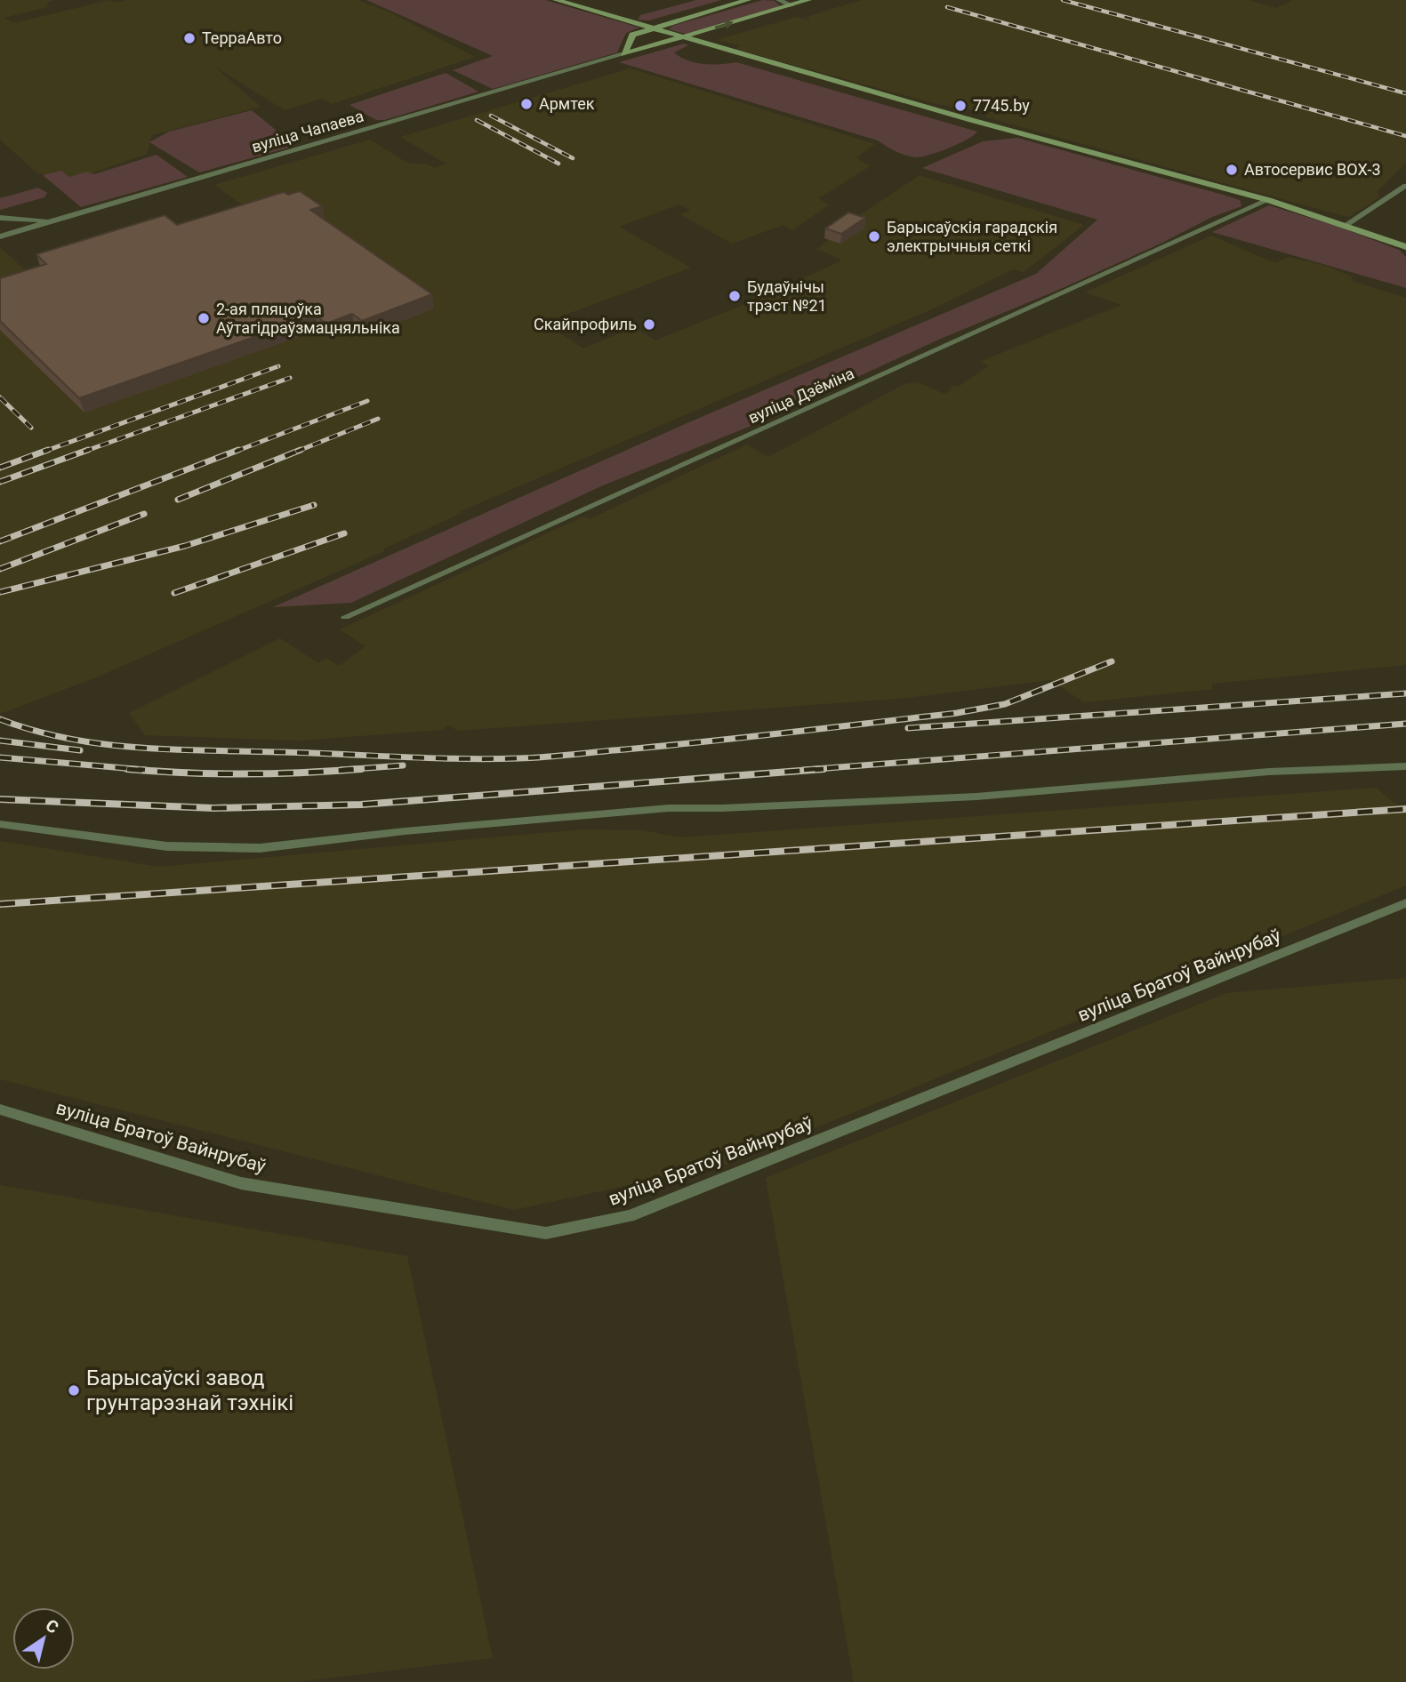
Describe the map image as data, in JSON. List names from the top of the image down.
{
  "streets": {
    "main road": ["вуліца Чапаева"],
    "street": ["вуліца Дзёміна", "вуліца Братоў Вайнрубаў"]
  },
  "places": [
    "ТерраАвто",
    "Армтек",
    "7745.by",
    "Автосервис BOX-3",
    "Барысаўскія гарадскія электрычныя сеткі",
    "Будаўнічы трэст №21",
    "2-ая пляцоўка Аўтагідраўзмацняльніка",
    "Скайпрофиль",
    "Барысаўскі завод грунтарэзнай тэхнікі"
  ],
  "north": "top right"
}
